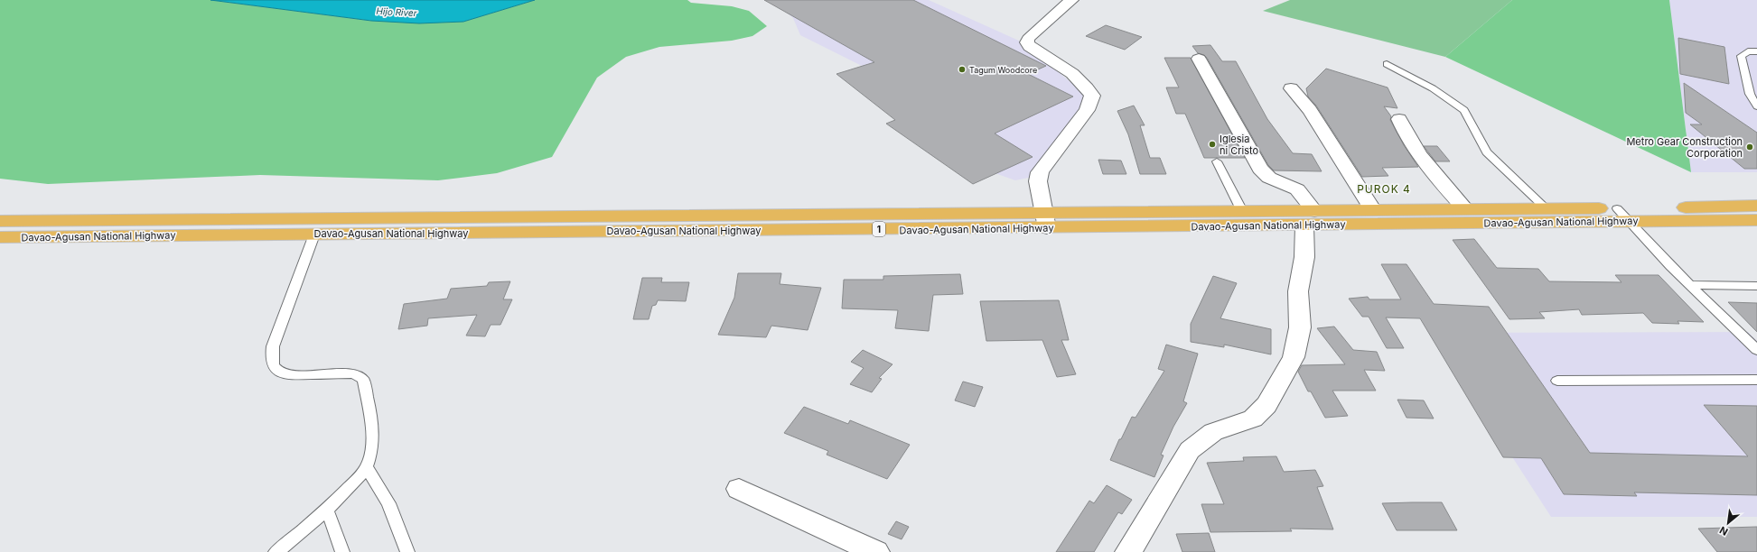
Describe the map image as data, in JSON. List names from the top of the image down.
{
  "streets": {
    "highway": ["Davao-Agusan National Highway", "1"]
  },
  "districts": ["PUROK 4"],
  "water": ["Hijo River"],
  "places": ["Tagum Woodcore", "Iglesia ni Cristo", "Metro Gear Construction Corporation"],
  "north": "bottom left"
}
